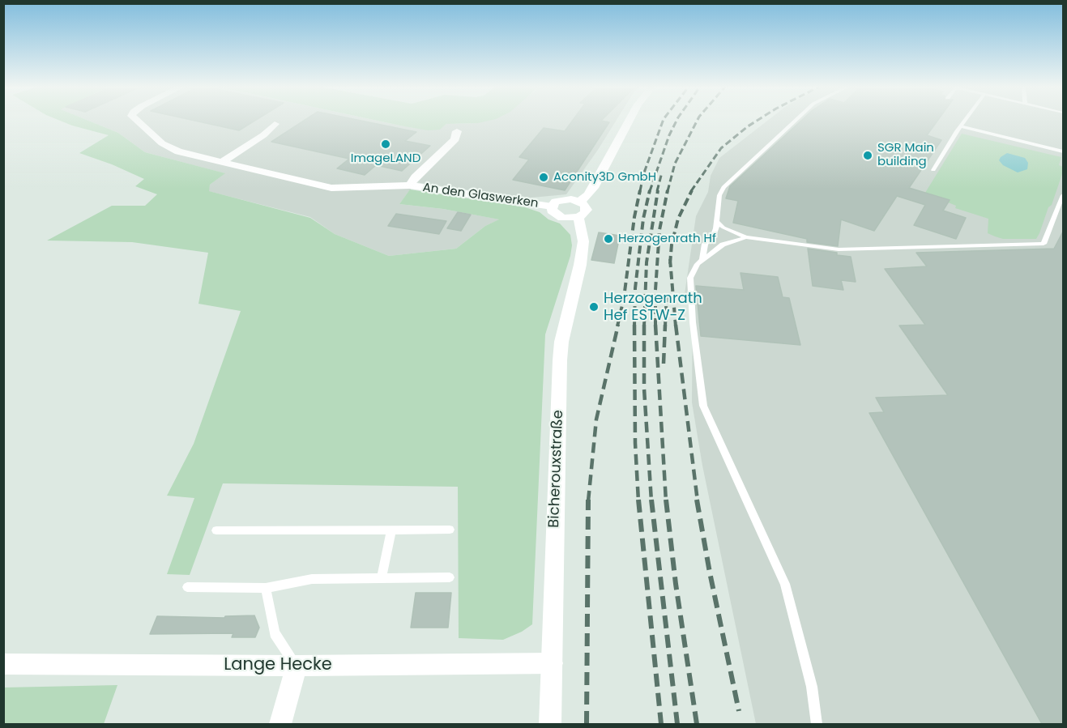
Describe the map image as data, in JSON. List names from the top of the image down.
{
  "streets": {
    "street": ["An den Glaswerken", "Bicherouxstraße", "Lange Hecke"]
  },
  "crossings": [
    ["Bicherouxstraße", "Lange Hecke"]
  ],
  "places": [
    "ImageLAND",
    "SGR Main building",
    "Aconity3D GmbH",
    "Herzogenrath Hf",
    "Herzogenrath Hef ESTW-Z"
  ]
}
